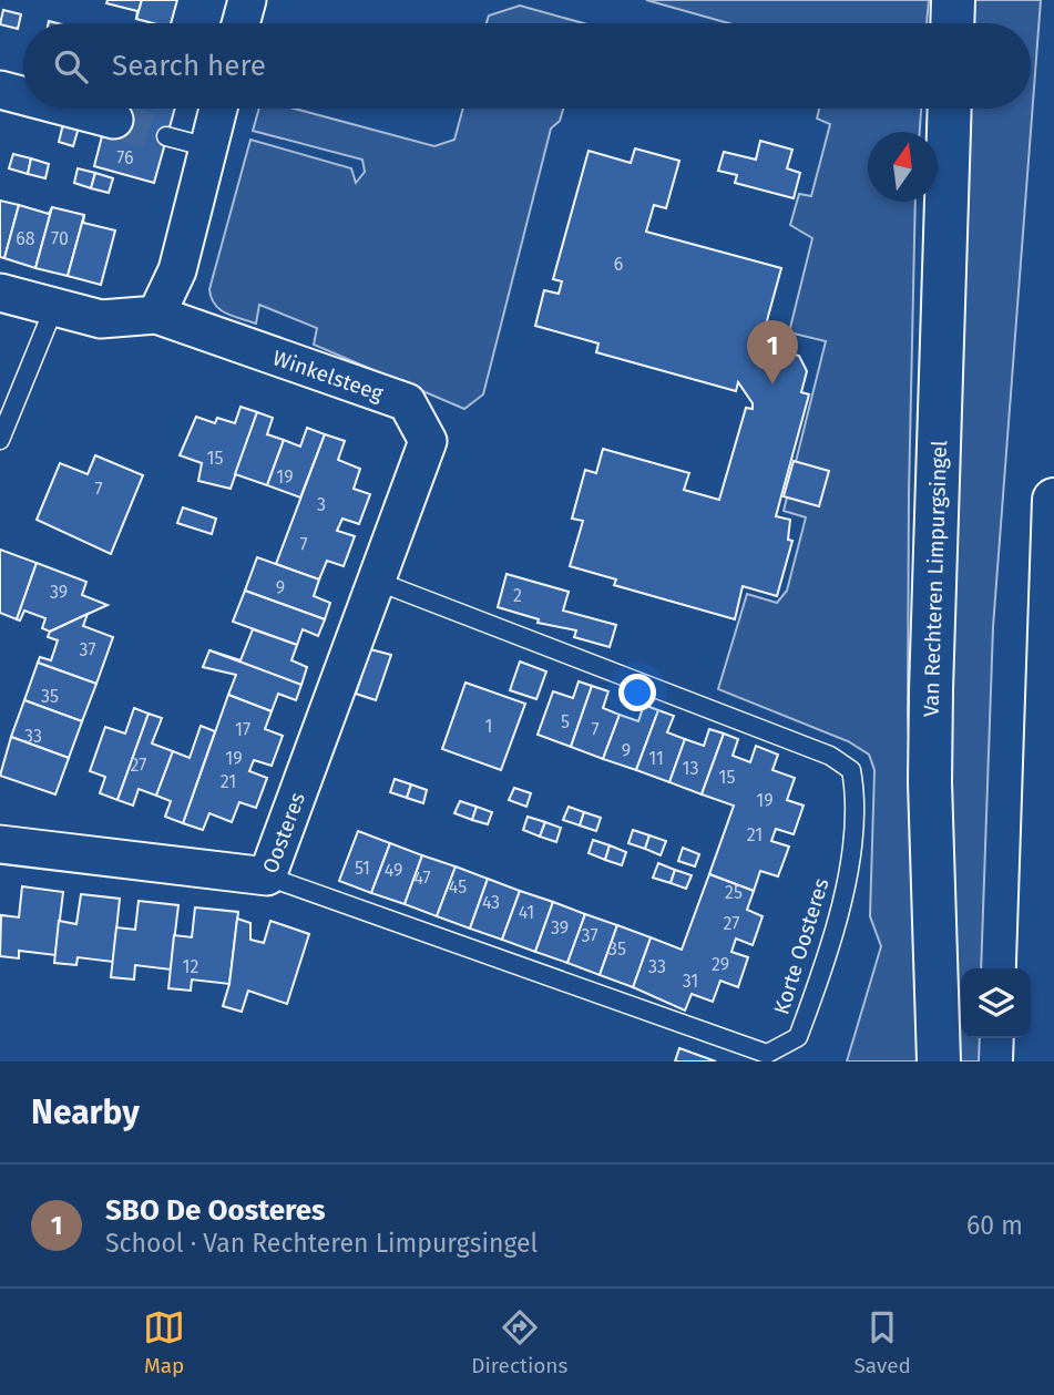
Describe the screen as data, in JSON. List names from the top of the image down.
{
  "streets": {
    "main road": ["Van Rechteren Limpurgsingel"],
    "street": ["Winkelsteeg", "Oosteres"],
    "lane": ["Korte Oosteres"]
  },
  "crossings": [
    ["Winkelsteeg", "Oosteres"],
    ["Winkelsteeg", "Korte Oosteres"],
    ["Oosteres", "Korte Oosteres"]
  ],
  "house_numbers": [
    "76",
    "68",
    "70",
    "6",
    "15",
    "19",
    "7",
    "3",
    "7",
    "9",
    "39",
    "2",
    "37",
    "35",
    "5",
    "1",
    "17",
    "7",
    "33",
    "9",
    "19",
    "11",
    "27",
    "13",
    "15",
    "21",
    "19",
    "21",
    "51",
    "49",
    "47",
    "45",
    "25",
    "43",
    "41",
    "27",
    "39",
    "37",
    "35",
    "29",
    "12",
    "33",
    "31"
  ],
  "north": "top",
  "page": {
    "search": "Search here",
    "pins": "1",
    "heading": "Nearby",
    "list": [
      {
        "mark": "1",
        "name": "SBO De Oosteres",
        "note": "School · Van Rechteren Limpurgsingel",
        "value": "60 m"
      }
    ],
    "nav": ["Map", "Directions", "Saved"]
  }
}
